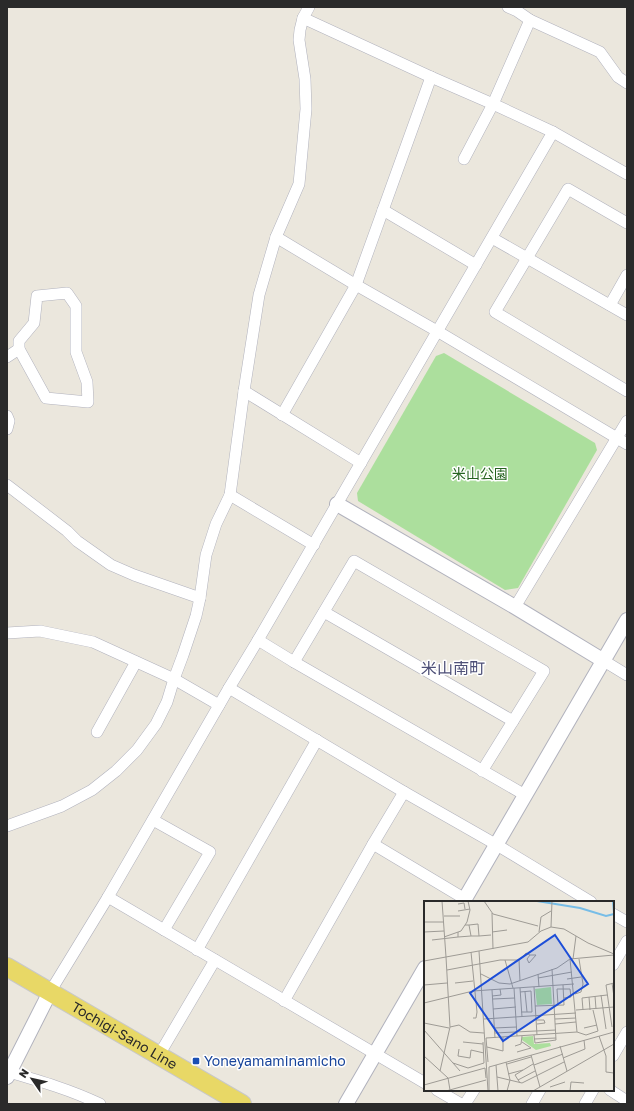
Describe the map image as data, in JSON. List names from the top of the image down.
{
  "streets": {
    "main road": ["Tochigi-Sano Line"]
  },
  "districts": ["米山南町"],
  "parks": ["米山公園"],
  "places": {
    "transit": ["Yoneyamaminamicho"]
  },
  "north": "top left"
}
